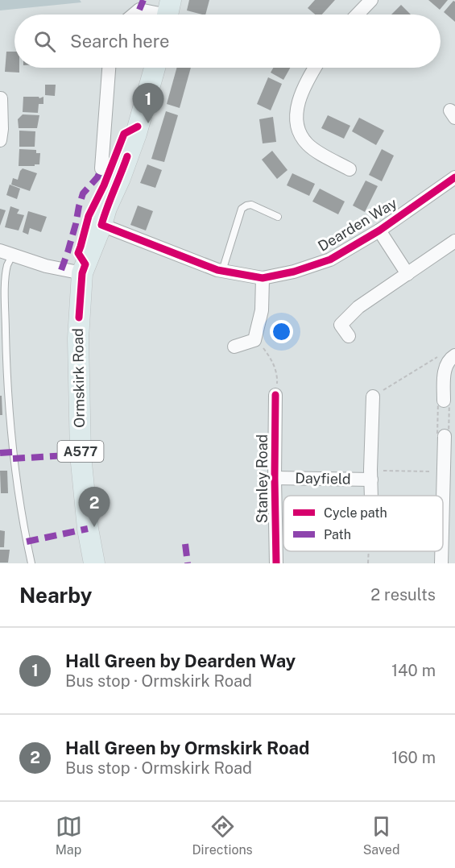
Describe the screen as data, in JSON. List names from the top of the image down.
{
  "streets": {
    "main road": ["Ormskirk Road", "A577"],
    "street": ["Dearden Way", "Stanley Road", "Dayfield"]
  },
  "crossings": [
    ["Dearden Way", "Ormskirk Road"],
    ["Stanley Road", "Dayfield"]
  ],
  "legend": ["Cycle path", "Path"],
  "page": {
    "search": "Search here",
    "pins": ["1", "2"],
    "heading": ["Nearby", "2 results"],
    "list": [
      {
        "mark": "1",
        "name": "Hall Green by Dearden Way",
        "note": "Bus stop · Ormskirk Road",
        "value": "140 m"
      },
      {
        "mark": "2",
        "name": "Hall Green by Ormskirk Road",
        "note": "Bus stop · Ormskirk Road",
        "value": "160 m"
      }
    ],
    "nav": ["Map", "Directions", "Saved"]
  }
}
